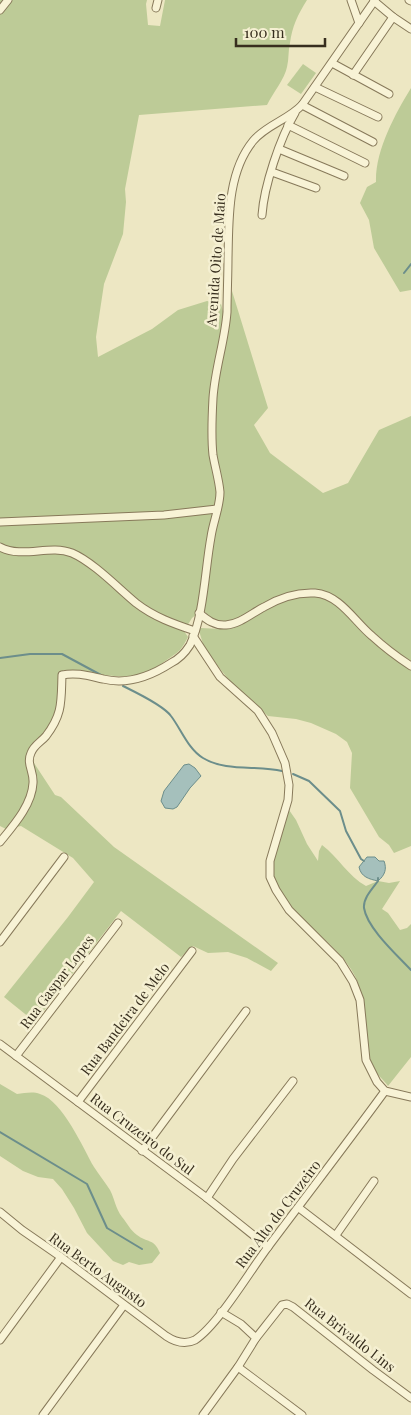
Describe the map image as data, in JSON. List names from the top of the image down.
{
  "streets": {
    "street": [
      "Avenida Oito de Maio",
      "Rua Gaspar Lopes",
      "Rua Bandeira de Melo",
      "Rua Cruzeiro do Sul",
      "Rua Alto do Cruzeiro",
      "Rua Berto Augusto",
      "Rua Brivaldo Lins"
    ]
  },
  "crossings": [
    ["Rua Gaspar Lopes", "Rua Cruzeiro do Sul"],
    ["Rua Bandeira de Melo", "Rua Cruzeiro do Sul"],
    ["Rua Cruzeiro do Sul", "Rua Alto do Cruzeiro"],
    ["Rua Alto do Cruzeiro", "Rua Berto Augusto"]
  ],
  "scale_bar": "100 m"
}
